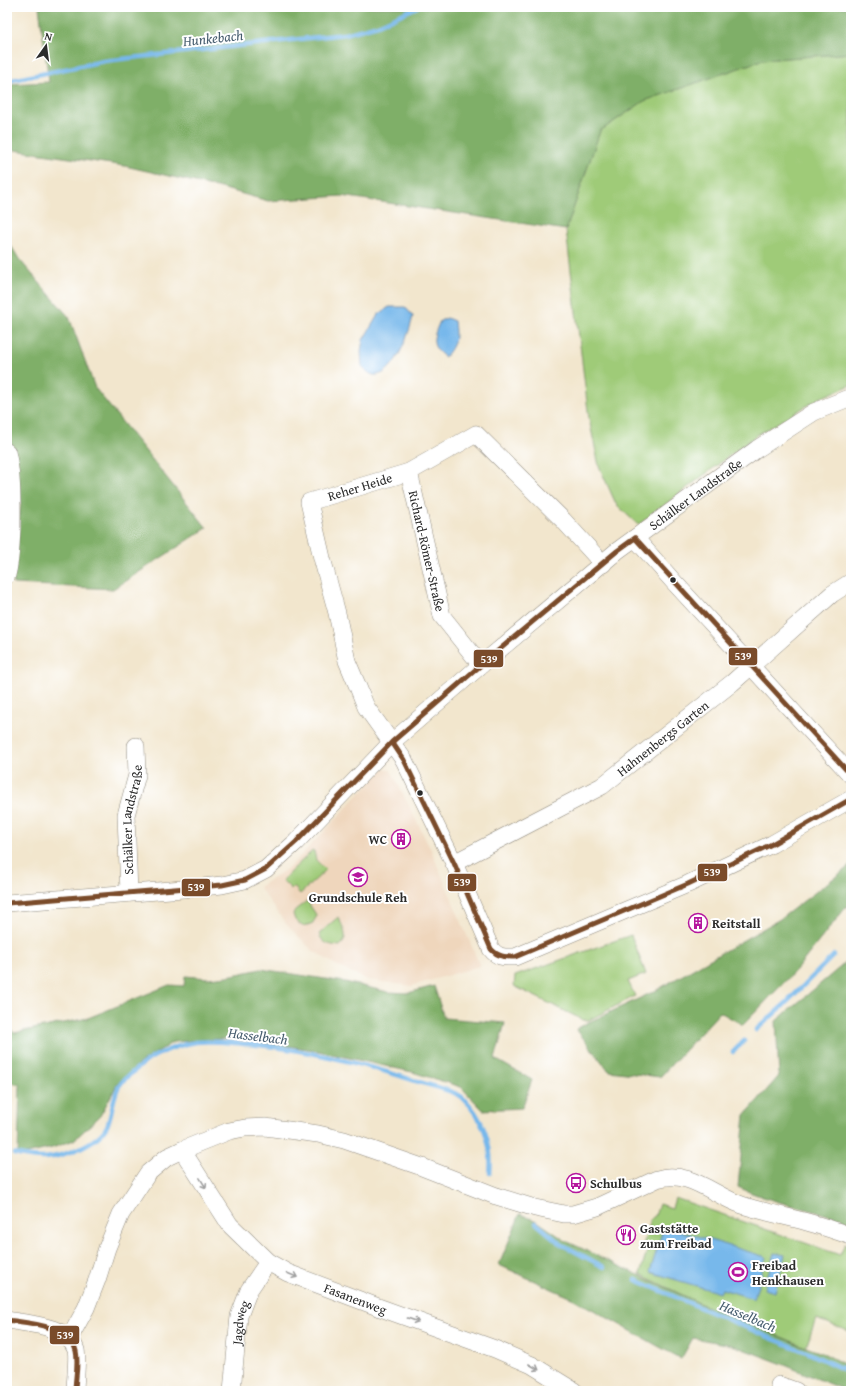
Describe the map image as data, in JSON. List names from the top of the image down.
{
  "streets": {
    "street": [
      "Reher Heide",
      "Schälker Landstraße",
      "Richard-Römer-Straße",
      "Hahnenbergs Garten",
      "Fasanenweg",
      "Jagdweg"
    ]
  },
  "crossings": [
    ["Reher Heide", "Schälker Landstraße"],
    ["Reher Heide", "Richard-Römer-Straße"],
    ["Schälker Landstraße", "Richard-Römer-Straße"],
    ["Fasanenweg", "Jagdweg"]
  ],
  "one_way": ["Fasanenweg"],
  "water": ["Hunkebach", "Hasselbach"],
  "places": {
    "building": ["WC", "Reitstall"],
    "school or university": ["Grundschule Reh"],
    "bus stop": ["Schulbus"],
    "restaurant": ["Gaststätte zum Freibad"],
    "sports": ["Freibad Henkhausen"]
  },
  "lines": ["transit line 539"],
  "north": "top"
}
